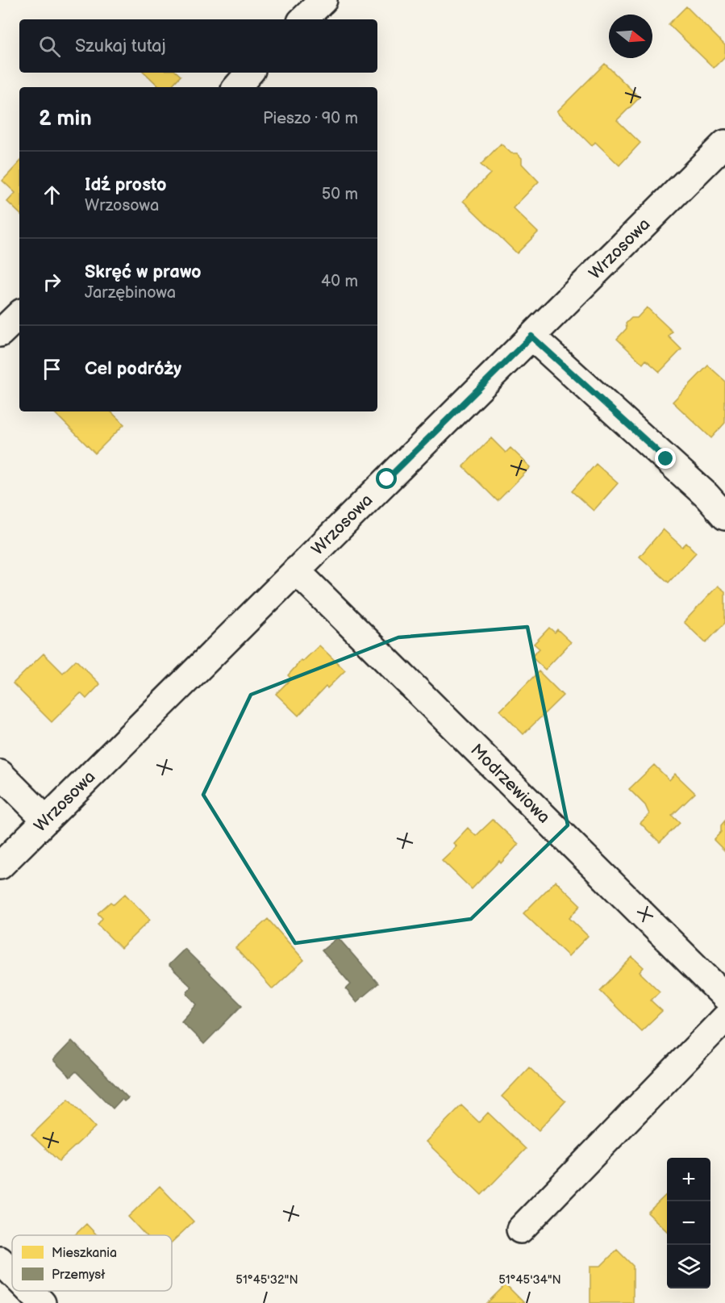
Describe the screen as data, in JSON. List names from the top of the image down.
{
  "streets": {
    "street": ["Wrzosowa", "Modrzewiowa"]
  },
  "crossings": [
    ["Wrzosowa", "Modrzewiowa"]
  ],
  "legend": ["Mieszkania", "Przemysł"],
  "north": "right",
  "page": {
    "search": "Szukaj tutaj",
    "heading": ["2 min", "Pieszo · 90 m"],
    "list": [
      ["Idź prosto", "Wrzosowa", "50 m"],
      ["Skręć w prawo", "Jarzębinowa", "40 m"],
      "Cel podróży"
    ],
    "map_buttons": ["+", "−"]
  },
  "coordinates": ["51°45'32\"N", "51°45'34\"N"]
}
